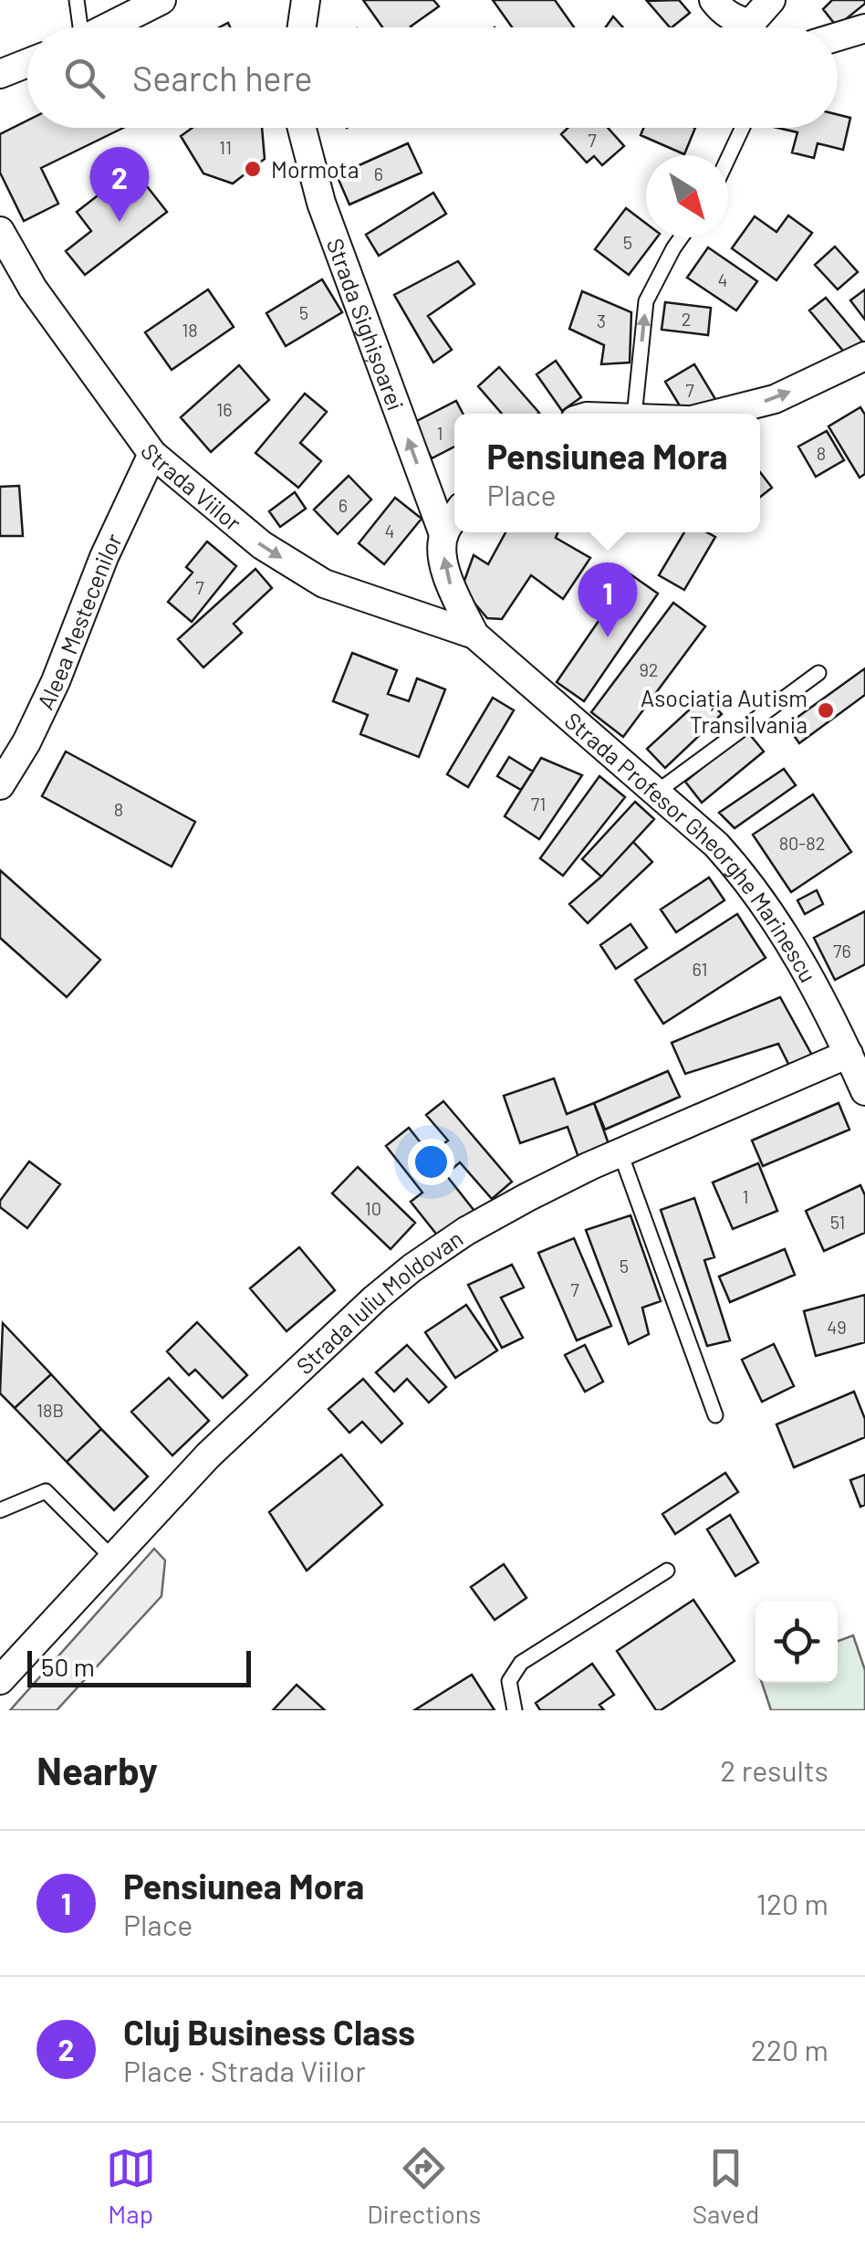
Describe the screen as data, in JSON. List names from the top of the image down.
{
  "streets": {
    "street": [
      "Strada Sighișoarei",
      "Strada Viilor",
      "Aleea Mestecenilor",
      "Strada Profesor Gheorghe Marinescu",
      "Strada Iuliu Moldovan"
    ]
  },
  "crossings": [
    ["Strada Sighișoarei", "Strada Viilor"],
    ["Strada Sighișoarei", "Strada Profesor Gheorghe Marinescu"],
    ["Strada Viilor", "Aleea Mestecenilor"],
    ["Strada Viilor", "Strada Profesor Gheorghe Marinescu"],
    ["Strada Profesor Gheorghe Marinescu", "Strada Iuliu Moldovan"]
  ],
  "one_way": ["Strada Sighișoarei", "Strada Viilor"],
  "places": ["Mormota", "Asociația Autism Transilvania"],
  "house_numbers": [
    "7",
    "11",
    "6",
    "5",
    "4",
    "5",
    "2",
    "3",
    "18",
    "7",
    "16",
    "1",
    "8",
    "6",
    "4",
    "7",
    "92",
    "71",
    "8",
    "80-82",
    "76",
    "61",
    "1",
    "10",
    "51",
    "5",
    "7",
    "49",
    "18B"
  ],
  "scale_bar": "50 m",
  "north": "bottom right",
  "page": {
    "search": "Search here",
    "pins": ["2", "1"],
    "popup": ["Pensiunea Mora", "Place"],
    "scale": "50 m",
    "heading": ["Nearby", "2 results"],
    "list": [
      {
        "mark": "1",
        "name": "Pensiunea Mora",
        "note": "Place",
        "value": "120 m"
      },
      {
        "mark": "2",
        "name": "Cluj Business Class",
        "note": "Place · Strada Viilor",
        "value": "220 m"
      }
    ],
    "nav": ["Map", "Directions", "Saved"]
  }
}
